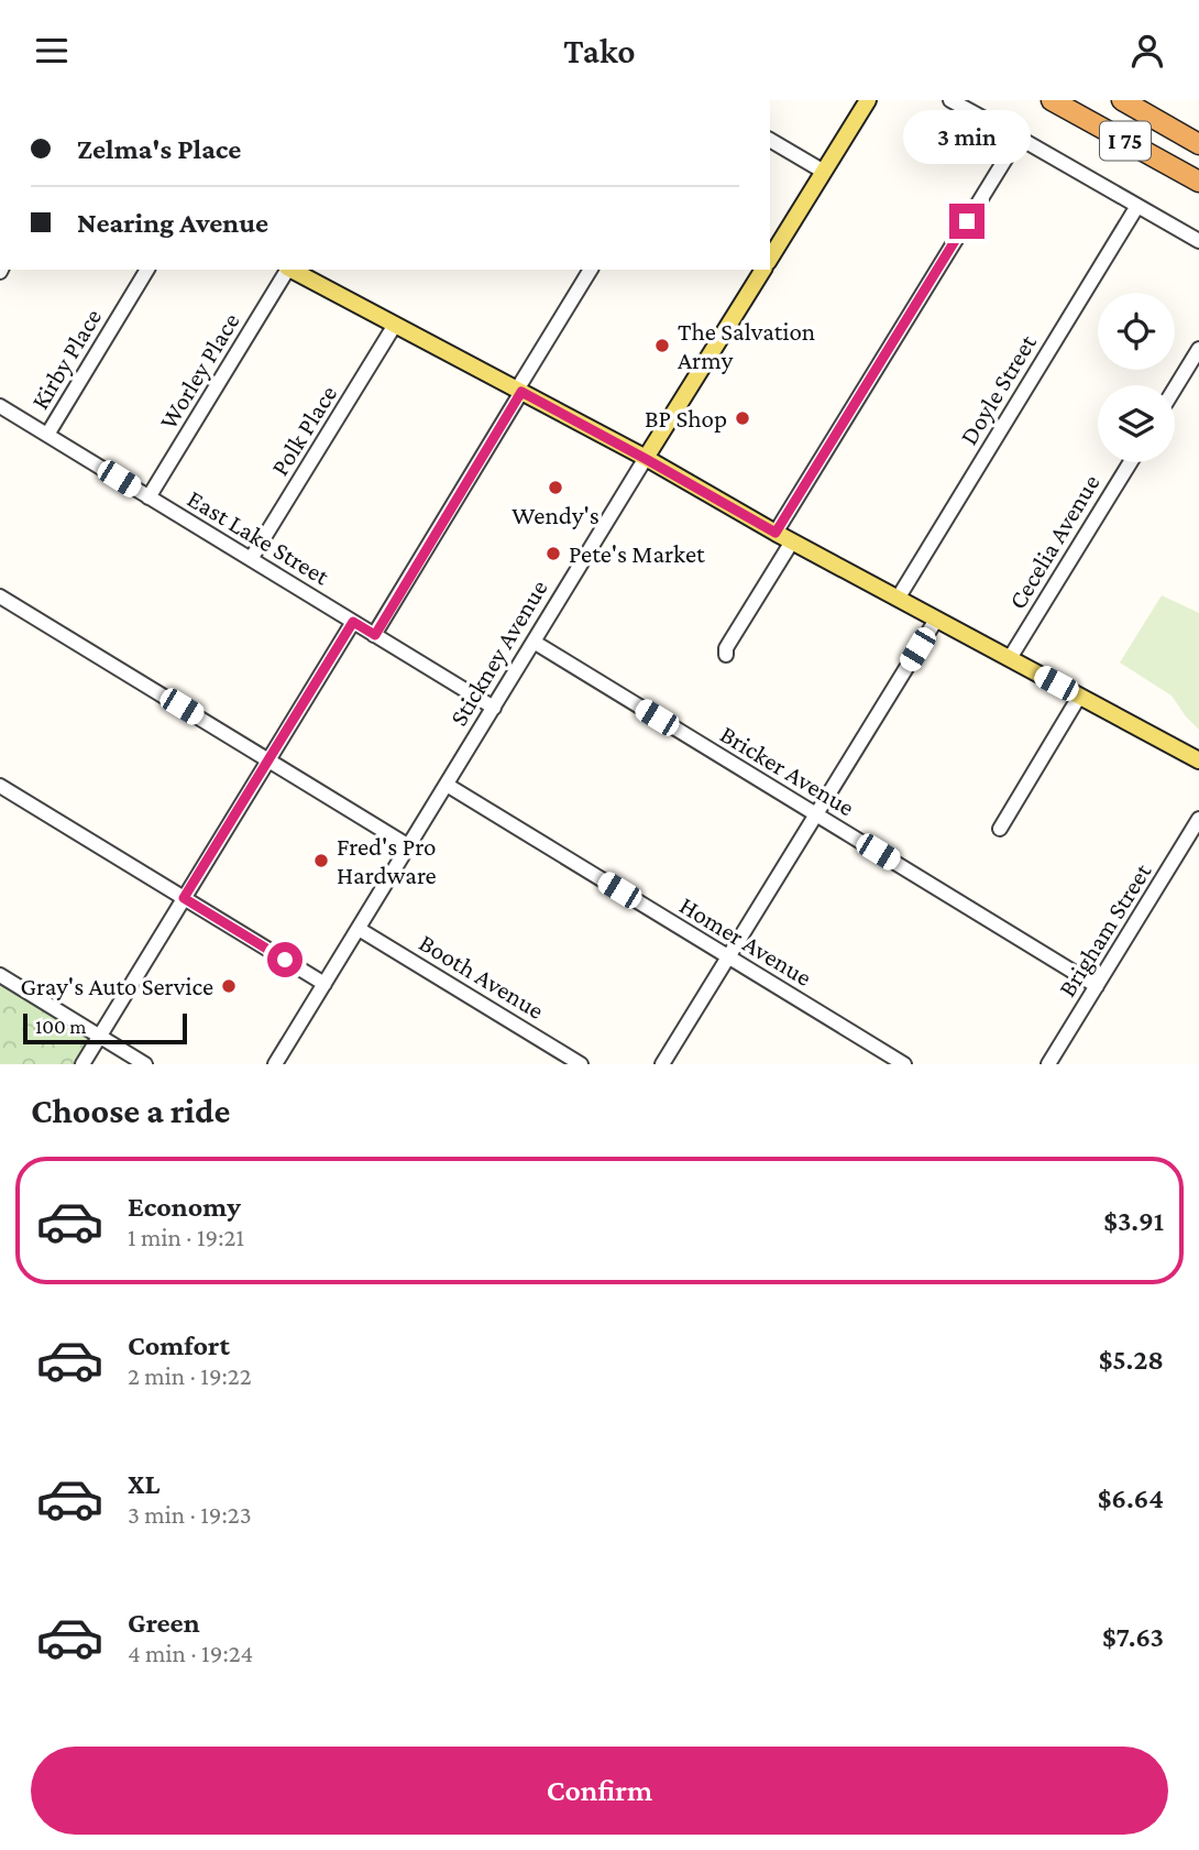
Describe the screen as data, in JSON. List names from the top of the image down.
{
  "streets": {
    "highway": ["I 75"],
    "main road": ["Stickney Avenue"],
    "street": [
      "Kirby Place",
      "Worley Place",
      "Doyle Street",
      "Polk Place",
      "East Lake Street",
      "Cecelia Avenue",
      "Bricker Avenue",
      "Brigham Street",
      "Homer Avenue",
      "Booth Avenue"
    ]
  },
  "crossings": [
    ["Kirby Place", "East Lake Street"],
    ["Worley Place", "East Lake Street"],
    ["Polk Place", "East Lake Street"],
    ["East Lake Street", "Stickney Avenue"],
    ["Stickney Avenue", "Bricker Avenue"],
    ["Stickney Avenue", "Homer Avenue"],
    ["Stickney Avenue", "Booth Avenue"],
    ["Bricker Avenue", "Brigham Street"]
  ],
  "places": [
    "The Salvation Army",
    "BP Shop",
    "Wendy's",
    "Pete's Market",
    "Fred's Pro Hardware",
    "Gray's Auto Service"
  ],
  "scale_bar": "100 m",
  "page": {
    "header": "Tako",
    "banner": ["Zelma's Place", "Nearing Avenue"],
    "bubble": "3 min",
    "scale": "100 m",
    "heading": "Choose a ride",
    "list": [
      {
        "name": "Economy",
        "note": "1 min · 19:21",
        "value": "$3.91"
      },
      {
        "name": "Comfort",
        "note": "2 min · 19:22",
        "value": "$5.28"
      },
      {
        "name": "XL",
        "note": "3 min · 19:23",
        "value": "$6.64"
      },
      {
        "name": "Green",
        "note": "4 min · 19:24",
        "value": "$7.63"
      }
    ],
    "buttons": "Confirm"
  }
}
